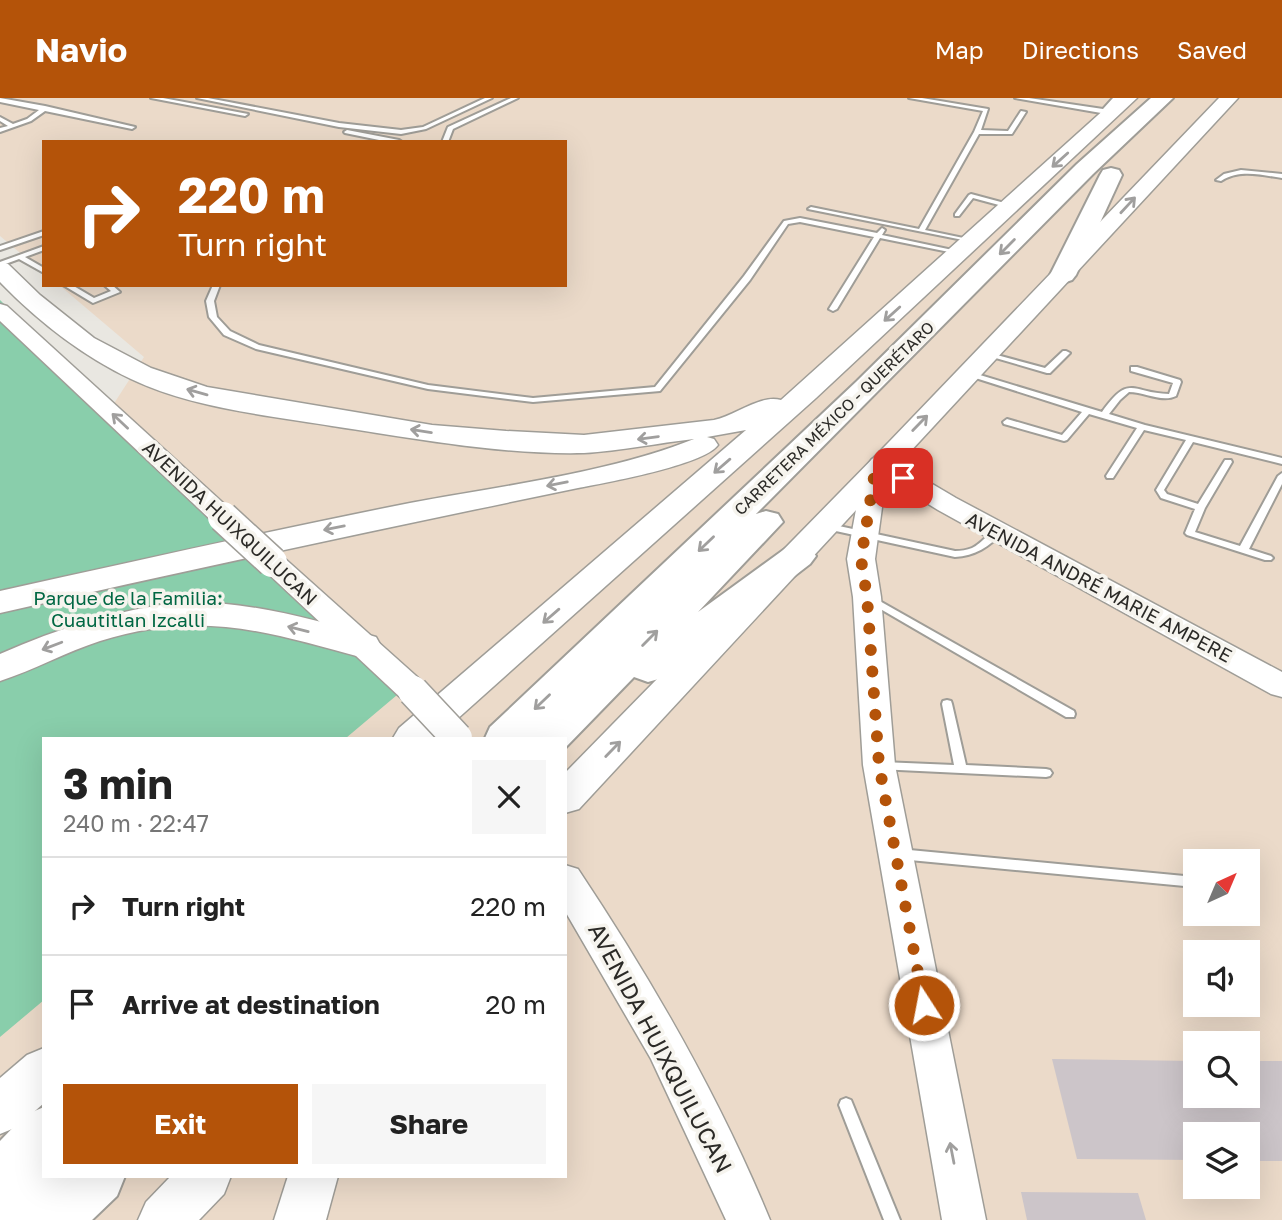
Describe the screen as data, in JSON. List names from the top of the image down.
{
  "streets": {
    "highway": ["CARRETERA MÉXICO - QUERÉTARO"],
    "main road": ["AVENIDA HUIXQUILUCAN", "AVENIDA ANDRÉ MARIE AMPERE"]
  },
  "one_way": ["AVENIDA HUIXQUILUCAN"],
  "parks": ["Parque de la Familia: Cuautitlan Izcalli"],
  "north": "top right",
  "page": {
    "header": "Navio",
    "nav": ["Map", "Directions", "Saved"],
    "turn": ["220 m", "Turn right"],
    "heading": ["3 min", "240 m · 22:47"],
    "list": [
      {
        "name": "Turn right",
        "value": "220 m"
      },
      {
        "name": "Arrive at destination",
        "value": "20 m"
      }
    ],
    "buttons": ["Exit", "Share"]
  }
}
